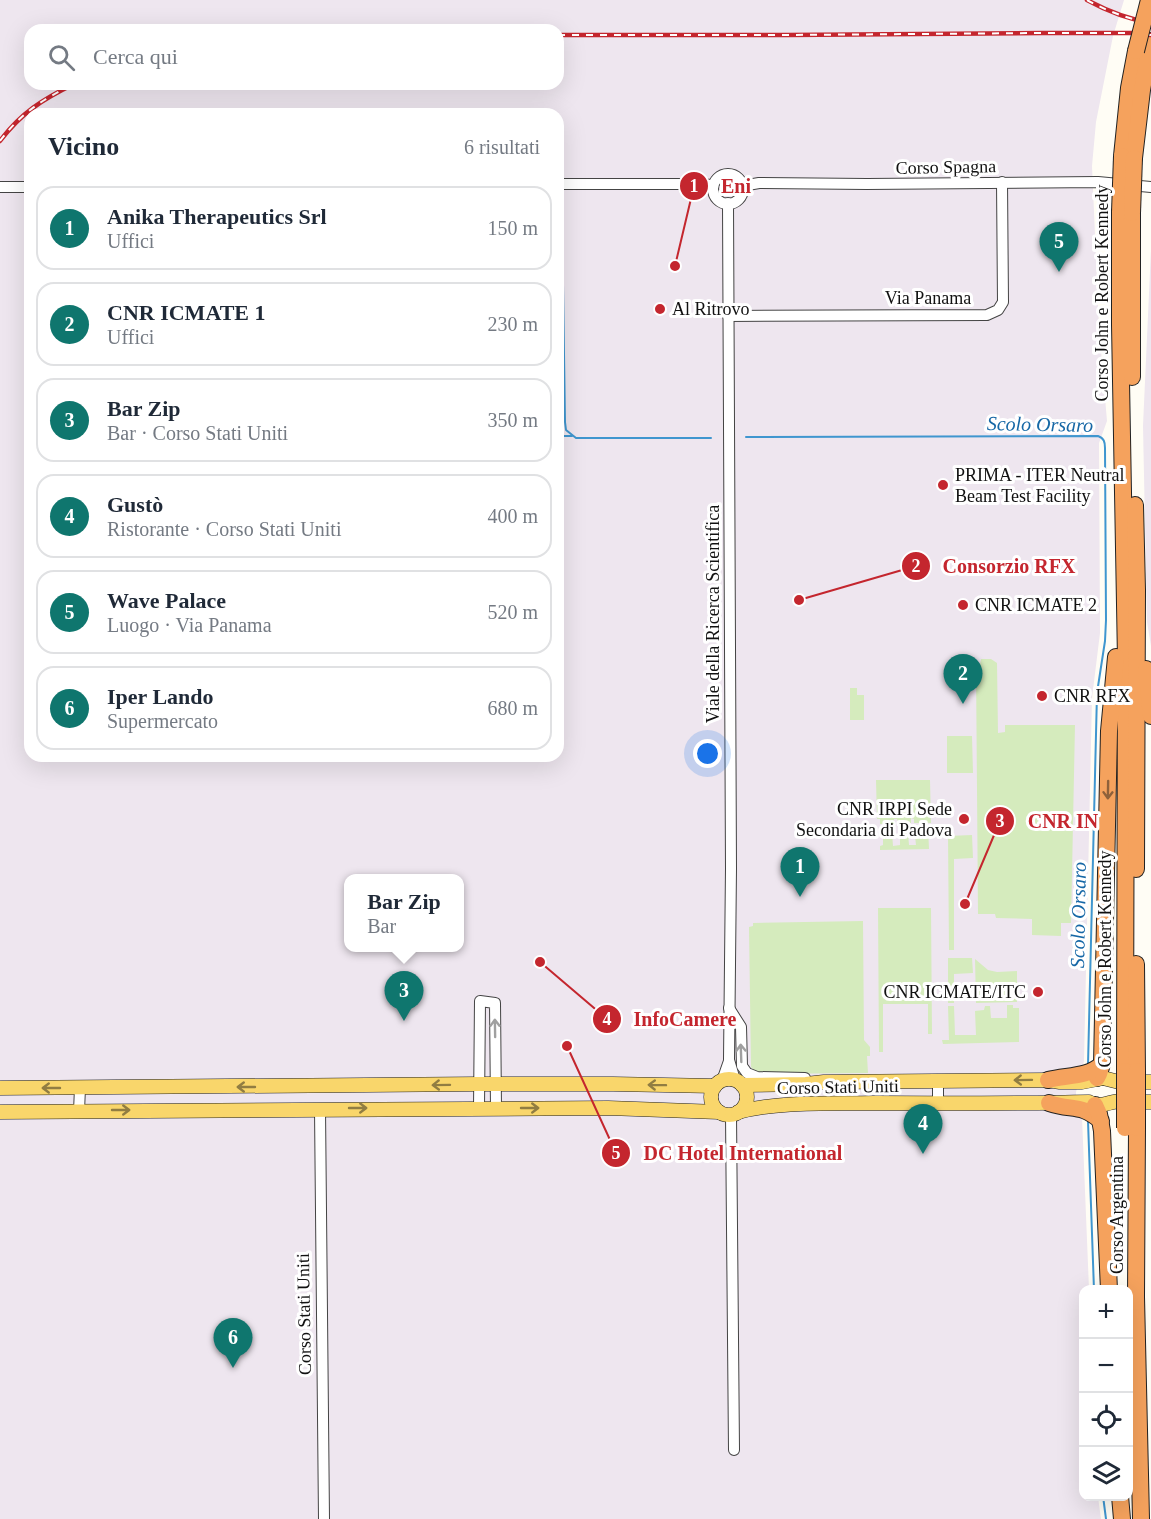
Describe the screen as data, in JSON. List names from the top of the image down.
{
  "streets": {
    "highway": ["Corso John e Robert Kennedy", "Corso Argentina"],
    "main road": ["Corso Stati Uniti"],
    "street": ["Corso Spagna", "Via Panama", "Viale della Ricerca Scientifica"]
  },
  "crossings": [
    ["Corso Spagna", "Via Panama"],
    ["Corso Spagna", "Viale della Ricerca Scientifica"],
    ["Corso John e Robert Kennedy", "Corso Argentina"],
    ["Via Panama", "Viale della Ricerca Scientifica"],
    ["Viale della Ricerca Scientifica", "Corso Stati Uniti"]
  ],
  "water": ["Scolo Orsaro"],
  "places": [
    "Eni",
    "Al Ritrovo",
    "PRIMA - ITER Neutral Beam Test Facility",
    "Consorzio RFX",
    "CNR ICMATE 2",
    "CNR RFX",
    "CNR IRPI Sede Secondaria di Padova",
    "CNR IN",
    "InfoCamere",
    "CNR ICMATE/ITC",
    "DC Hotel International"
  ],
  "page": {
    "search": "Cerca qui",
    "heading": ["Vicino", "6 risultati"],
    "list": [
      {
        "mark": "1",
        "name": "Anika Therapeutics Srl",
        "note": "Uffici",
        "value": "150 m"
      },
      {
        "mark": "2",
        "name": "CNR ICMATE 1",
        "note": "Uffici",
        "value": "230 m"
      },
      {
        "mark": "3",
        "name": "Bar Zip",
        "note": "Bar · Corso Stati Uniti",
        "value": "350 m"
      },
      {
        "mark": "4",
        "name": "Gustò",
        "note": "Ristorante · Corso Stati Uniti",
        "value": "400 m"
      },
      {
        "mark": "5",
        "name": "Wave Palace",
        "note": "Luogo · Via Panama",
        "value": "520 m"
      },
      {
        "mark": "6",
        "name": "Iper Lando",
        "note": "Supermercato",
        "value": "680 m"
      }
    ],
    "pins": [
      "5",
      "2",
      "1",
      "3",
      "4",
      "6"
    ],
    "popup": ["Bar Zip", "Bar"],
    "map_buttons": ["+", "−"]
  }
}
